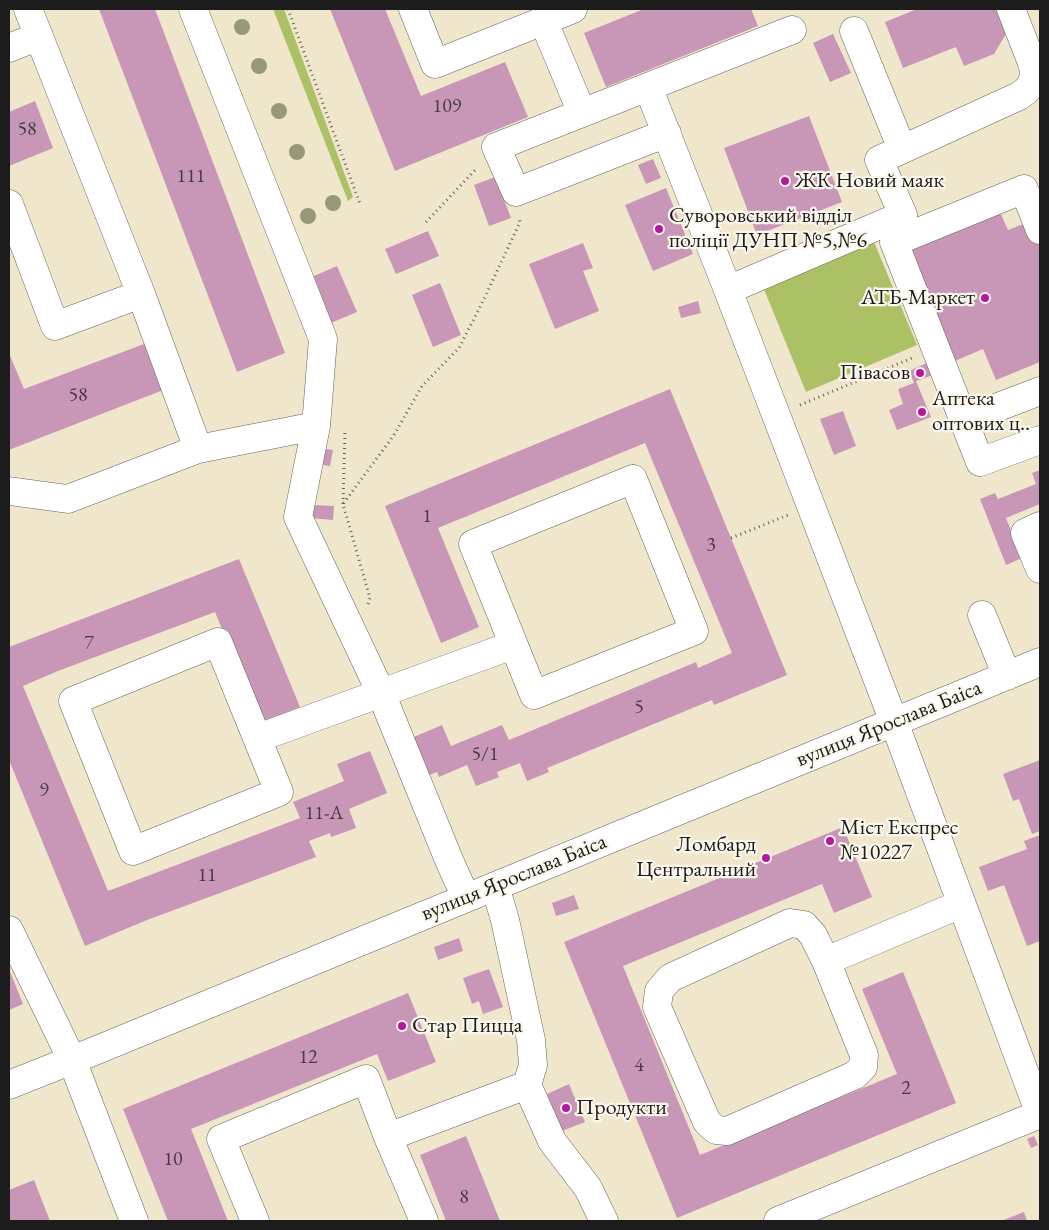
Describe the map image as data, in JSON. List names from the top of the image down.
{
  "streets": {
    "street": ["вулиця Ярослава Баіса"]
  },
  "places": [
    "ЖК Новий маяк",
    "Суворовський відділ поліції ДУНП №5,№6",
    "АТБ-Маркет",
    "Півасов",
    "Аптека оптових ц‥",
    "Міст Експрес №10227",
    "Ломбард Центральний",
    "Стар Пицца",
    "Продукти"
  ],
  "house_numbers": [
    "109",
    "58",
    "111",
    "58",
    "1",
    "3",
    "7",
    "5",
    "5/1",
    "9",
    "11-А",
    "11",
    "12",
    "4",
    "2",
    "10",
    "8"
  ]
}
